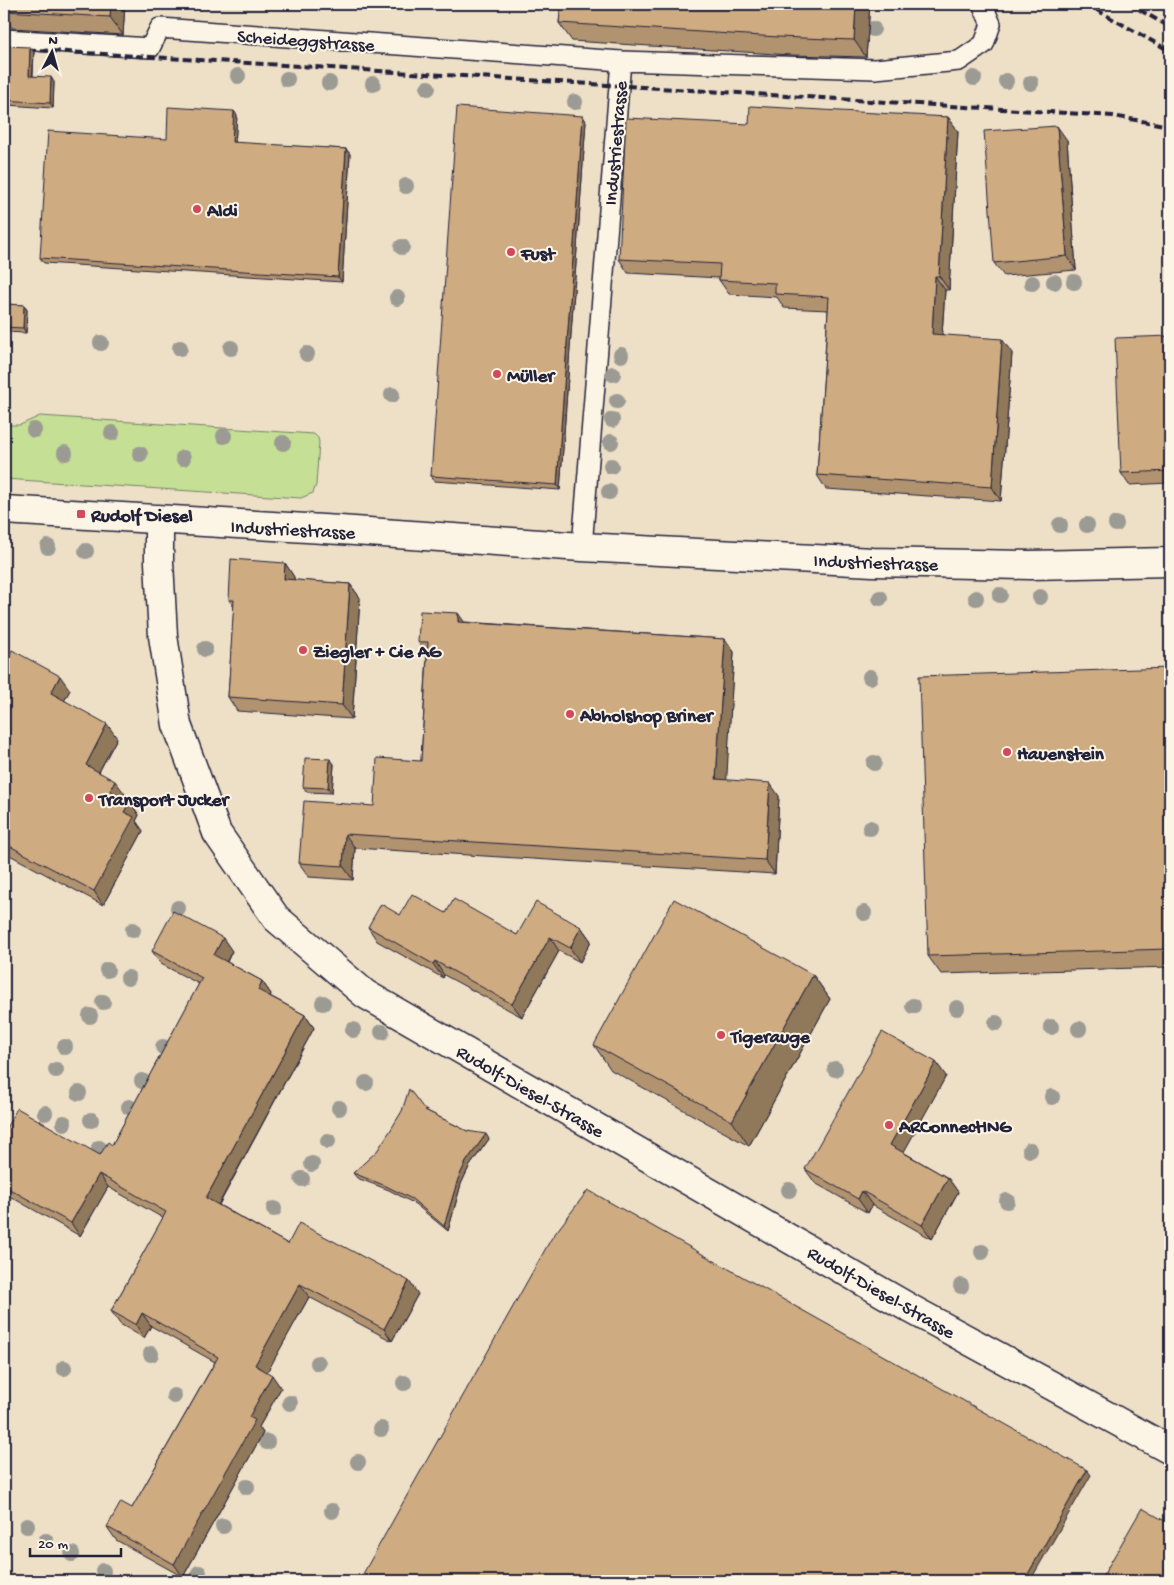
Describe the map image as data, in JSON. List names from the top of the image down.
{
  "streets": {
    "street": ["Industriestrasse", "Rudolf-Diesel-Strasse"],
    "lane": ["Scheideggstrasse"]
  },
  "crossings": [
    ["Scheideggstrasse", "Industriestrasse"],
    ["Industriestrasse", "Rudolf-Diesel-Strasse"]
  ],
  "places": {
    "other": [
      "Aldi",
      "Fust",
      "Müller",
      "Ziegler + Cie AG",
      "Abholshop Briner",
      "Hauenstein",
      "Transport Jucker",
      "Tigerauge",
      "ARConnectING"
    ],
    "transit": ["Rudolf Diesel"]
  },
  "scale_bar": "20 m",
  "north": "top"
}
